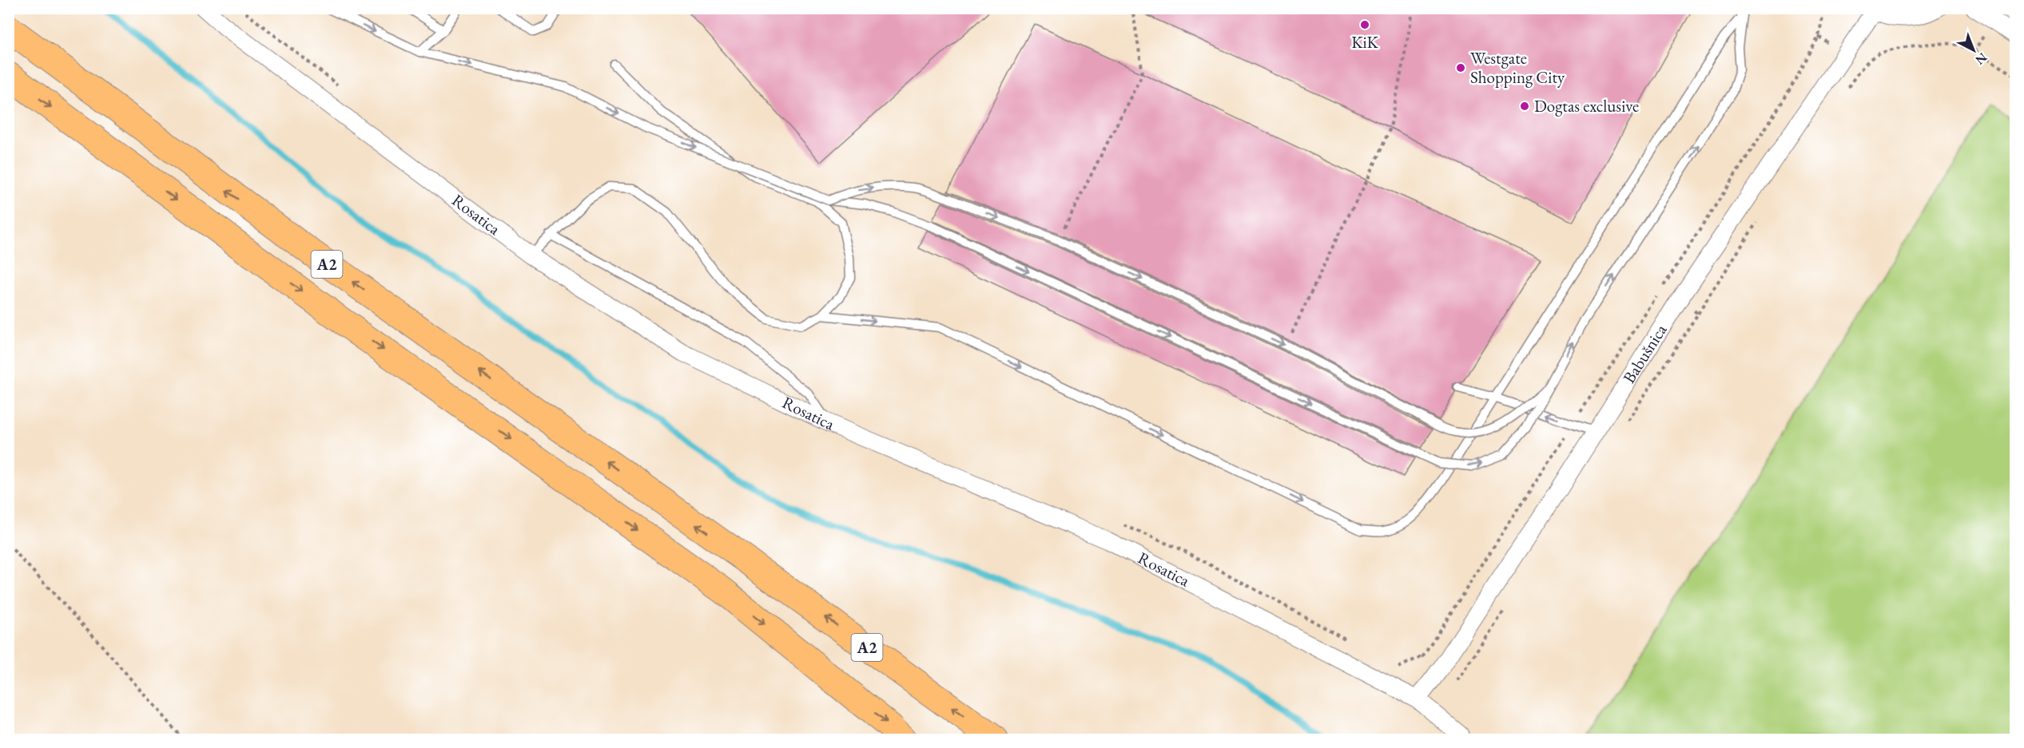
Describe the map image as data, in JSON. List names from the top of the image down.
{
  "streets": {
    "highway": ["A2"],
    "street": ["Rosatica", "Babušnica"]
  },
  "crossings": [
    ["Rosatica", "Babušnica"]
  ],
  "places": ["KiK", "Westgate Shopping City", "Dogtas exclusive"],
  "north": "bottom right"
}
